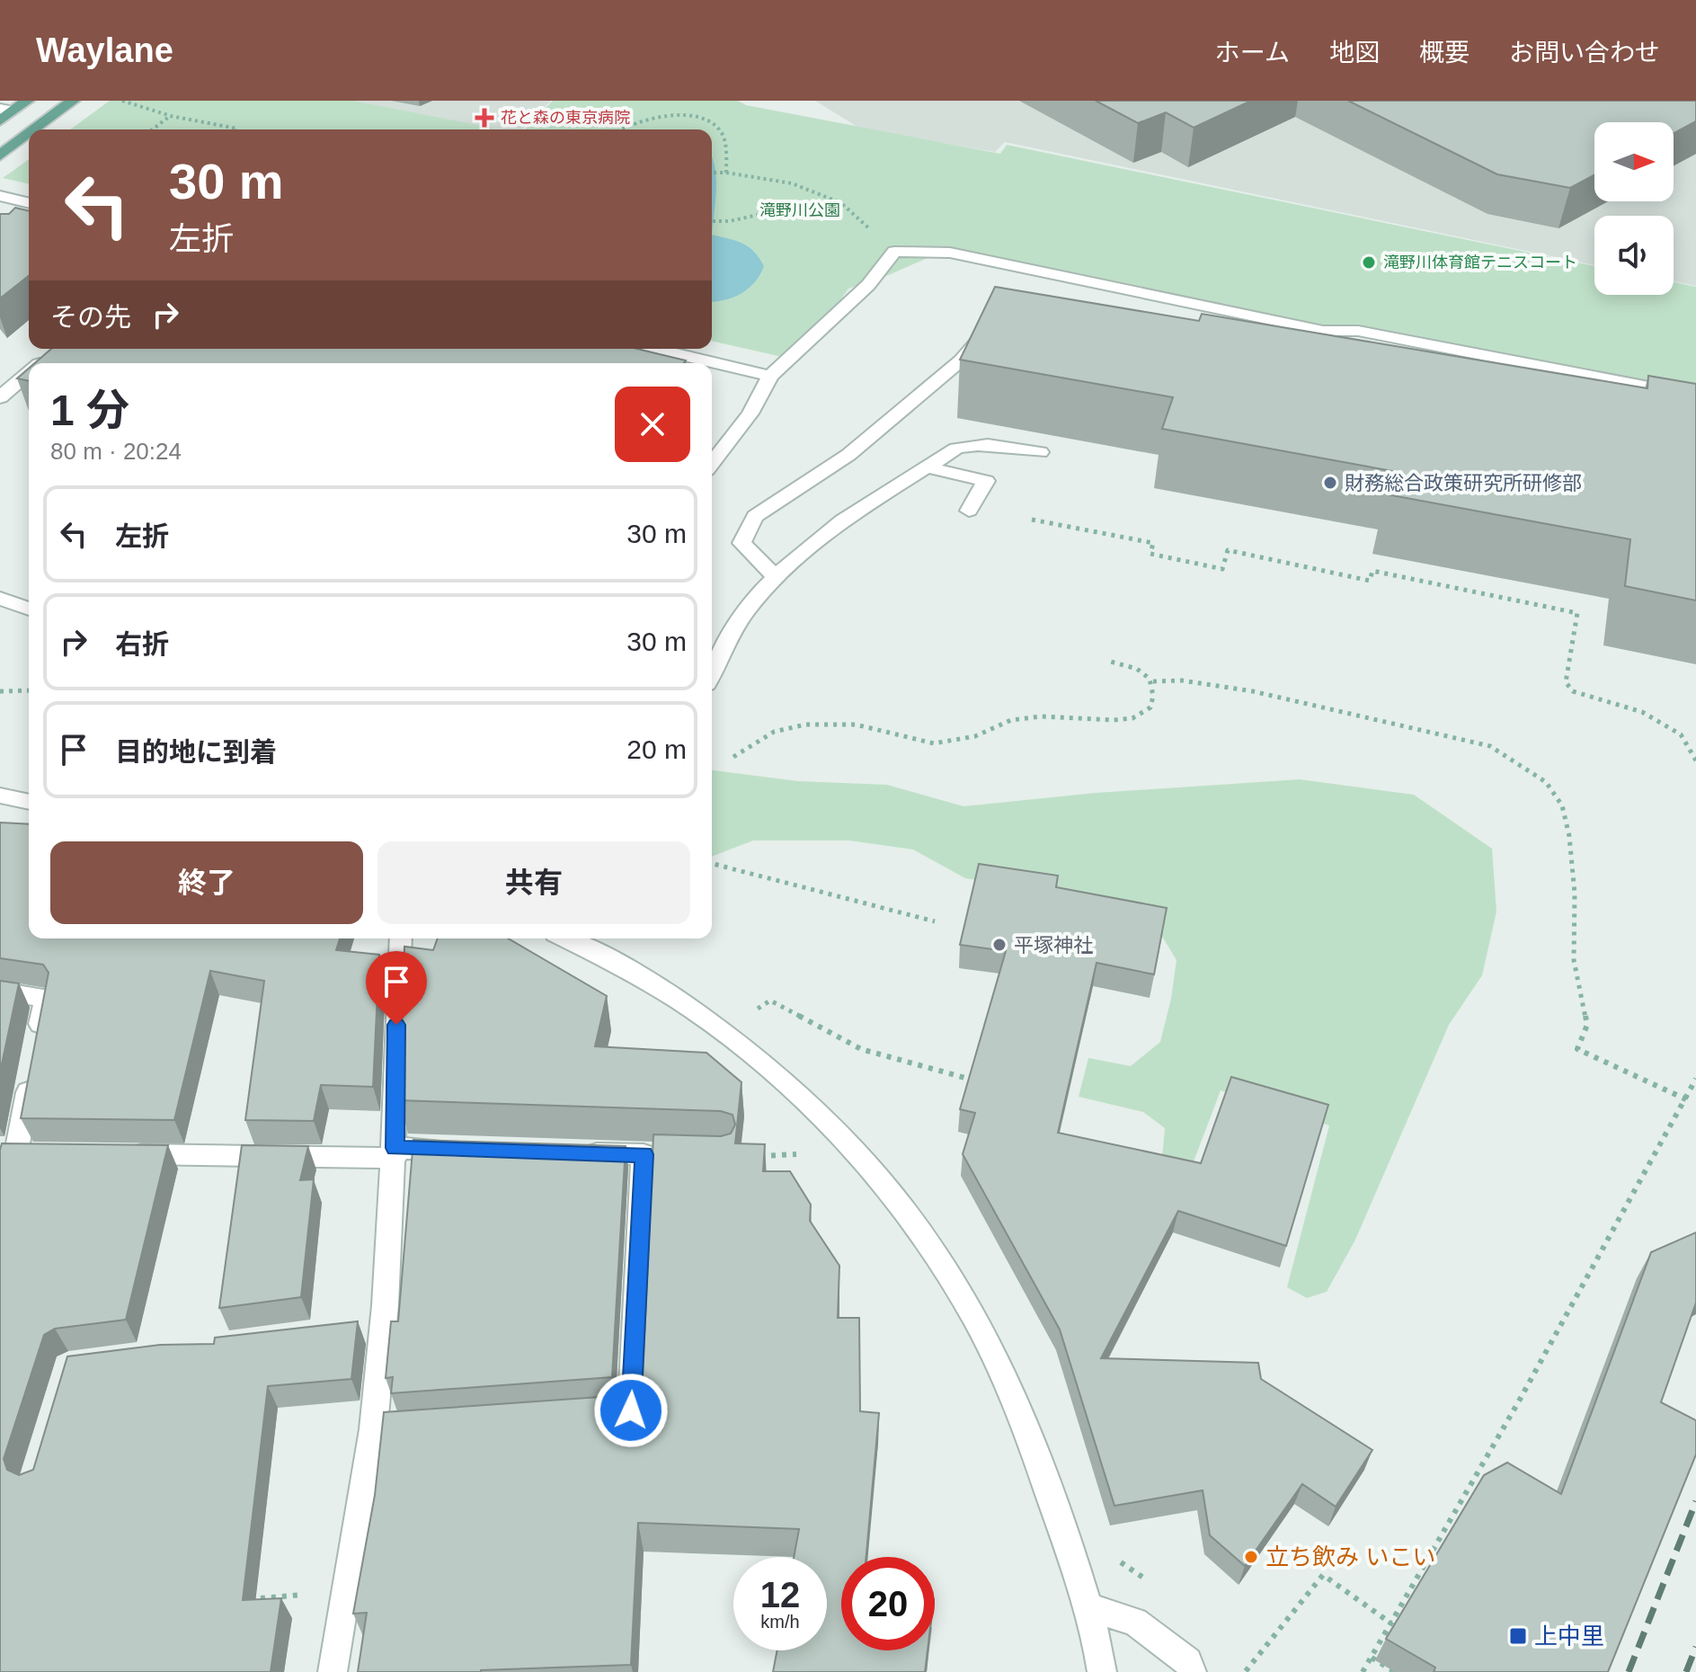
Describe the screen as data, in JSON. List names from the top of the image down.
{
  "parks": ["滝野川公園"],
  "places": {
    "health": ["花と森の東京病院"],
    "other": [
      "滝野川体育館テニスコート",
      "財務総合政策研究所研修部",
      "平塚神社",
      "立ち飲み いこい"
    ],
    "transit": ["上中里"]
  },
  "north": "right",
  "page": {
    "header": "Waylane",
    "nav": [
      "ホーム",
      "地図",
      "概要",
      "お問い合わせ"
    ],
    "turn": ["30 m", "左折"],
    "then": "その先",
    "heading": ["1 分", "80 m · 20:24"],
    "list": [
      {
        "name": "左折",
        "value": "30 m"
      },
      {
        "name": "右折",
        "value": "30 m"
      },
      {
        "name": "目的地に到着",
        "value": "20 m"
      }
    ],
    "buttons": ["終了", "共有"],
    "speed": "12 km/h",
    "limit": "20"
  }
}
